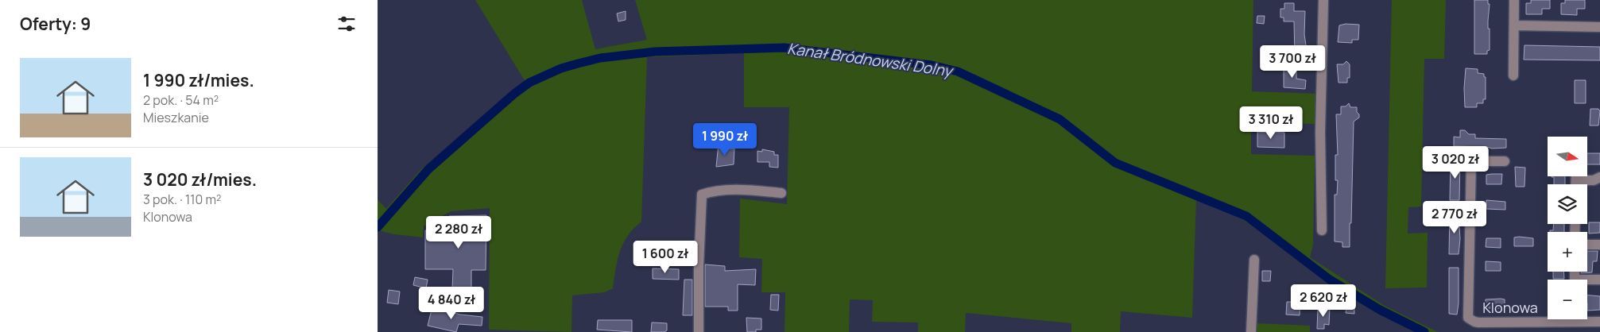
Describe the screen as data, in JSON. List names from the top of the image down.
{
  "streets": {
    "street": ["Klonowa"]
  },
  "water": ["Kanał Bródnowski Dolny"],
  "north": "right",
  "page": {
    "heading": "Oferty: 9",
    "price": [
      "3 700 zł",
      "3 310 zł",
      "1 990 zł",
      "3 020 zł",
      "2 770 zł",
      "2 280 zł",
      "1 600 zł",
      "2 620 zł",
      "4 840 zł"
    ],
    "list": [
      {
        "name": "1 990 zł/mies.",
        "note": "2 pok. · 54 m² · Mieszkanie"
      },
      {
        "name": "3 020 zł/mies.",
        "note": "3 pok. · 110 m² · Klonowa"
      }
    ],
    "map_buttons": ["+", "−"]
  }
}
